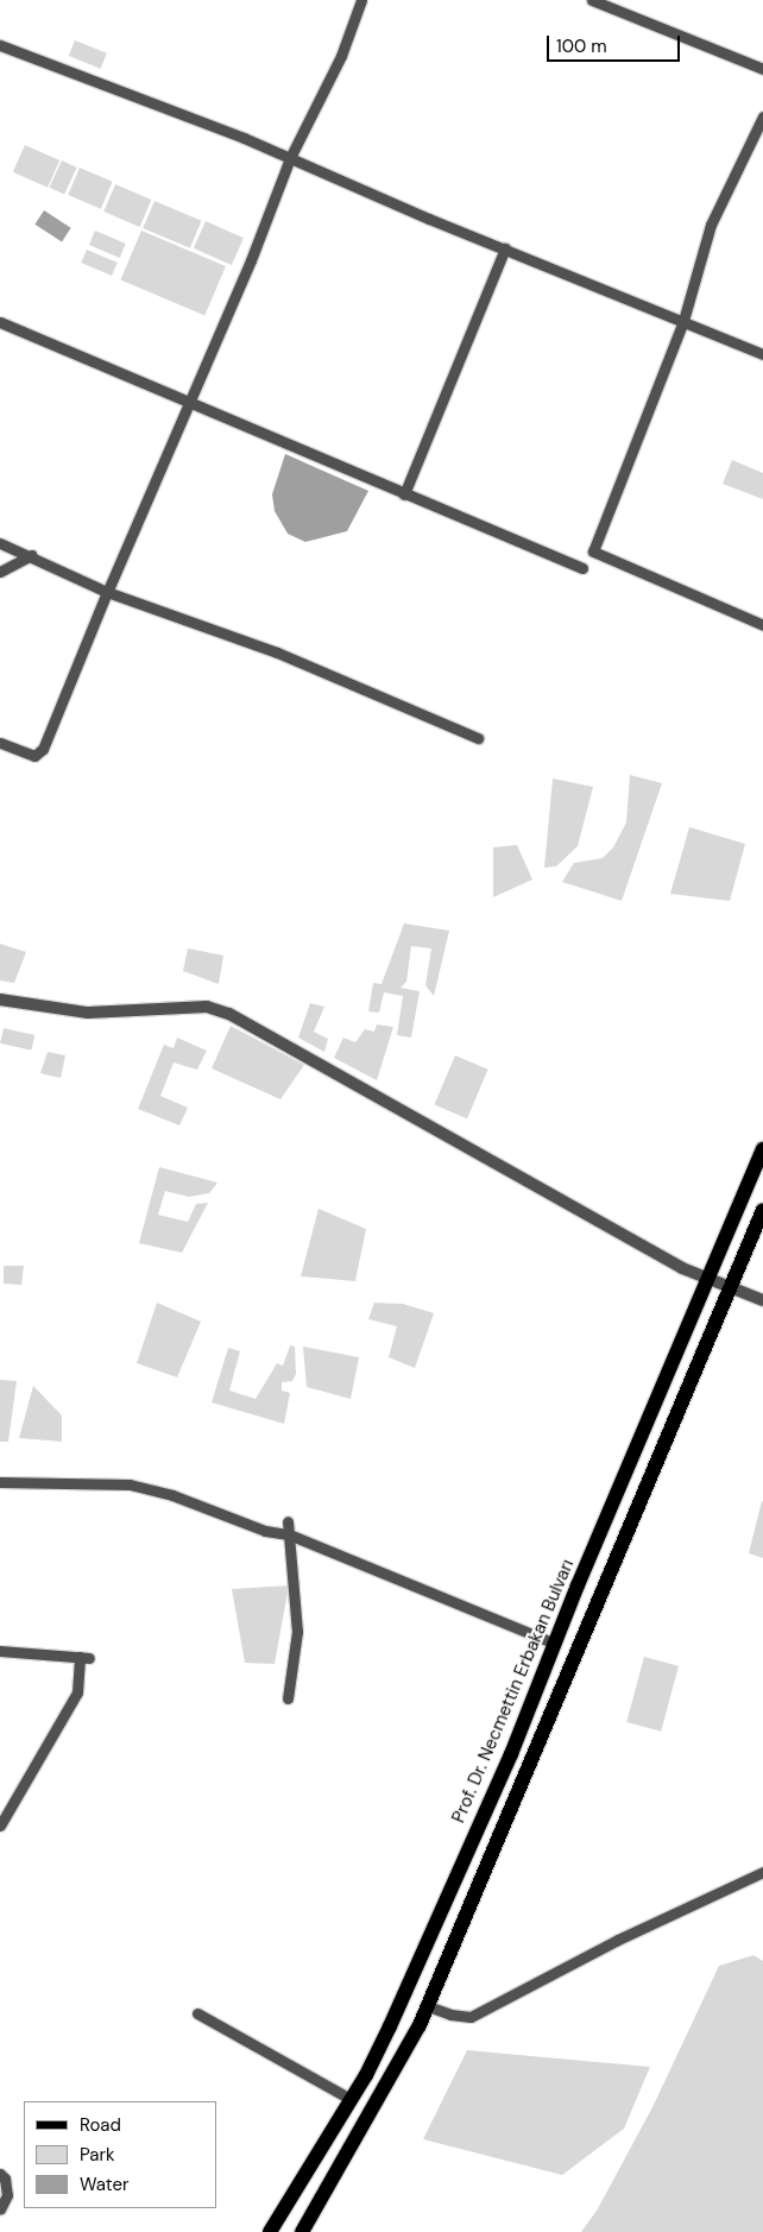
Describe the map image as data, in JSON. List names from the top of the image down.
{
  "streets": {
    "main road": ["Prof. Dr. Necmettin Erbakan Bulvarı"]
  },
  "legend": ["Road", "Park", "Water"],
  "scale_bar": "100 m"
}
